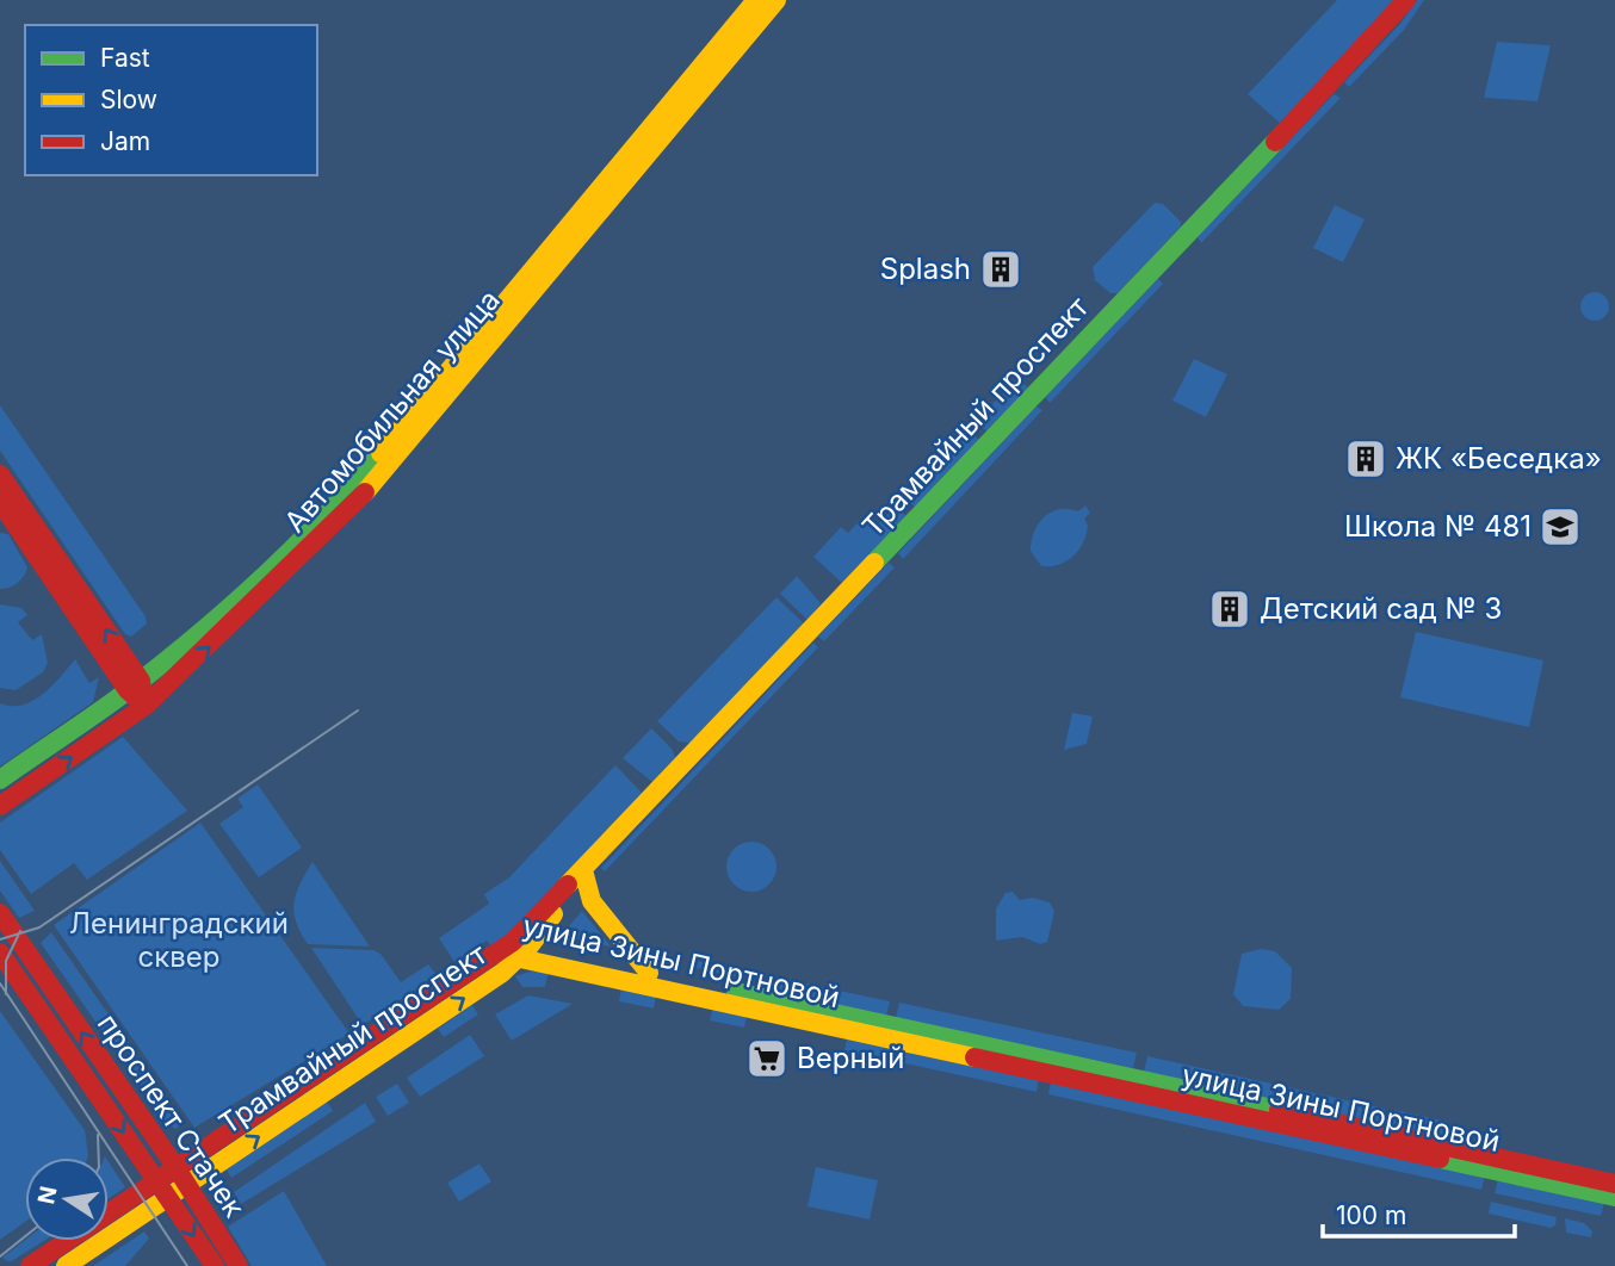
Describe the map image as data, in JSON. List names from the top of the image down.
{
  "streets": {
    "main road": [
      "Автомобильная улица",
      "Трамвайный проспект",
      "улица Зины Портновой",
      "проспект Стачек"
    ]
  },
  "crossings": [
    ["Трамвайный проспект", "улица Зины Портновой"],
    ["Трамвайный проспект", "проспект Стачек"]
  ],
  "parks": ["Ленинградский сквер"],
  "places": {
    "building": ["Splash", "ЖК «Беседка»", "Детский сад № 3"],
    "school or university": ["Школа № 481"],
    "supermarket": ["Верный"]
  },
  "legend": ["Fast", "Slow", "Jam"],
  "scale_bar": "100 m",
  "north": "left"
}
